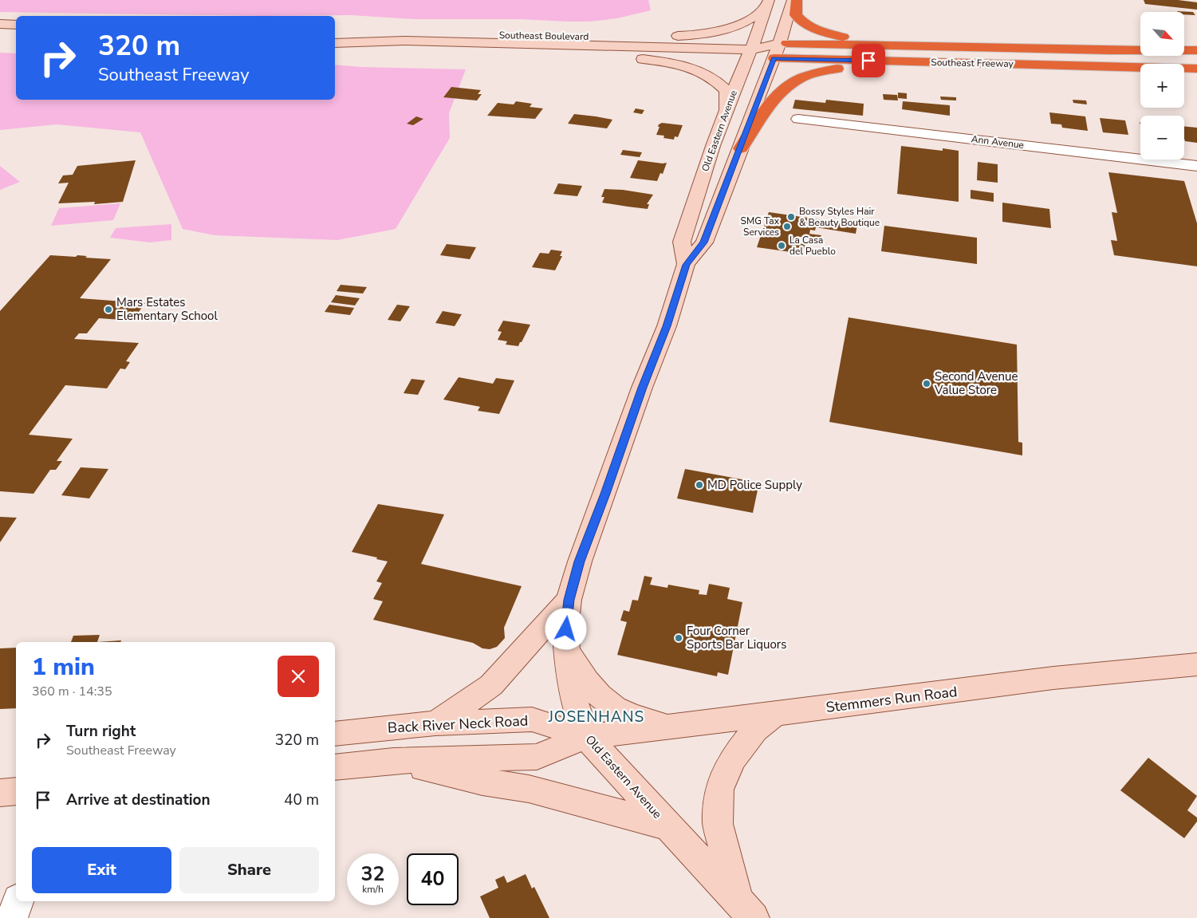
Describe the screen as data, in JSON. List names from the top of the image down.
{
  "streets": {
    "highway": ["Southeast Freeway"],
    "street": [
      "Southeast Boulevard",
      "Old Eastern Avenue",
      "Ann Avenue",
      "Stemmers Run Road",
      "Back River Neck Road"
    ]
  },
  "crossings": [
    ["Southeast Boulevard", "Southeast Freeway"],
    ["Southeast Boulevard", "Old Eastern Avenue"],
    ["Southeast Freeway", "Old Eastern Avenue"],
    ["Old Eastern Avenue", "Stemmers Run Road"],
    ["Old Eastern Avenue", "Back River Neck Road"],
    ["Stemmers Run Road", "Back River Neck Road"]
  ],
  "districts": ["JOSENHANS"],
  "places": [
    "Bossy Styles Hair & Beauty Boutique",
    "SMG Tax Services",
    "La Casa del Pueblo",
    "Mars Estates Elementary School",
    "Second Avenue Value Store",
    "MD Police Supply",
    "Four Corner Sports Bar Liquors"
  ],
  "north": "bottom right",
  "page": {
    "map_buttons": ["+", "−"],
    "turn": ["320 m", "Southeast Freeway"],
    "heading": ["1 min", "360 m · 14:35"],
    "list": [
      {
        "name": "Turn right",
        "note": "Southeast Freeway",
        "value": "320 m"
      },
      {
        "name": "Arrive at destination",
        "value": "40 m"
      }
    ],
    "buttons": ["Exit", "Share"],
    "speed": "32 km/h",
    "limit": "40"
  }
}
